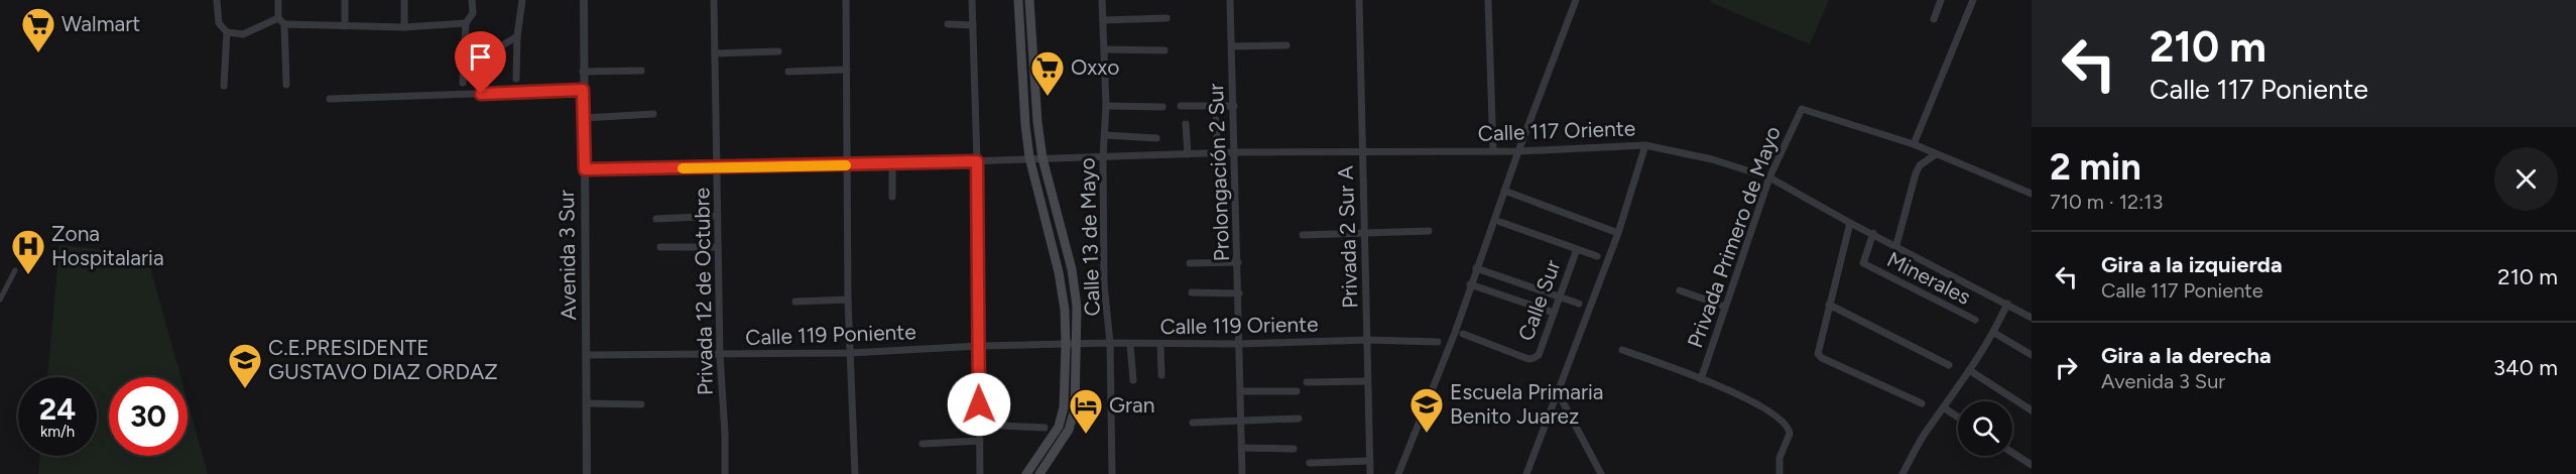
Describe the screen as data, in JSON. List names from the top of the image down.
{
  "streets": {
    "street": [
      "Calle 117 Oriente",
      "Prolongación 2 Sur",
      "Calle 13 de Mayo",
      "Privada 2 Sur A",
      "Privada Primero de Mayo",
      "Avenida 3 Sur",
      "Minerales",
      "Privada 12 de Octubre",
      "Calle Sur",
      "Calle 119 Oriente",
      "Calle 119 Poniente"
    ]
  },
  "crossings": [
    ["Calle 117 Oriente", "Prolongación 2 Sur"],
    ["Calle 117 Oriente", "Calle 13 de Mayo"],
    ["Calle 117 Oriente", "Privada 2 Sur A"],
    ["Calle 117 Oriente", "Privada Primero de Mayo"],
    ["Calle 117 Oriente", "Avenida 3 Sur"],
    ["Calle 117 Oriente", "Minerales"],
    ["Calle 117 Oriente", "Privada 12 de Octubre"],
    ["Prolongación 2 Sur", "Calle 119 Oriente"],
    ["Calle 13 de Mayo", "Calle 119 Oriente"],
    ["Privada 2 Sur A", "Calle 119 Oriente"],
    ["Avenida 3 Sur", "Calle 119 Poniente"],
    ["Privada 12 de Octubre", "Calle 119 Poniente"],
    ["Calle 119 Oriente", "Calle 119 Poniente"]
  ],
  "places": {
    "supermarket": ["Walmart", "Oxxo"],
    "hospital": ["Zona Hospitalaria"],
    "school or university": ["C.E.PRESIDENTE GUSTAVO DIAZ ORDAZ", "Escuela Primaria Benito Juarez"],
    "hotel": ["Gran"]
  },
  "page": {
    "turn": ["210 m", "Calle 117 Poniente"],
    "heading": ["2 min", "710 m · 12:13"],
    "list": [
      {
        "name": "Gira a la izquierda",
        "note": "Calle 117 Poniente",
        "value": "210 m"
      },
      {
        "name": "Gira a la derecha",
        "note": "Avenida 3 Sur",
        "value": "340 m"
      }
    ],
    "speed": "24 km/h",
    "limit": "30"
  }
}
